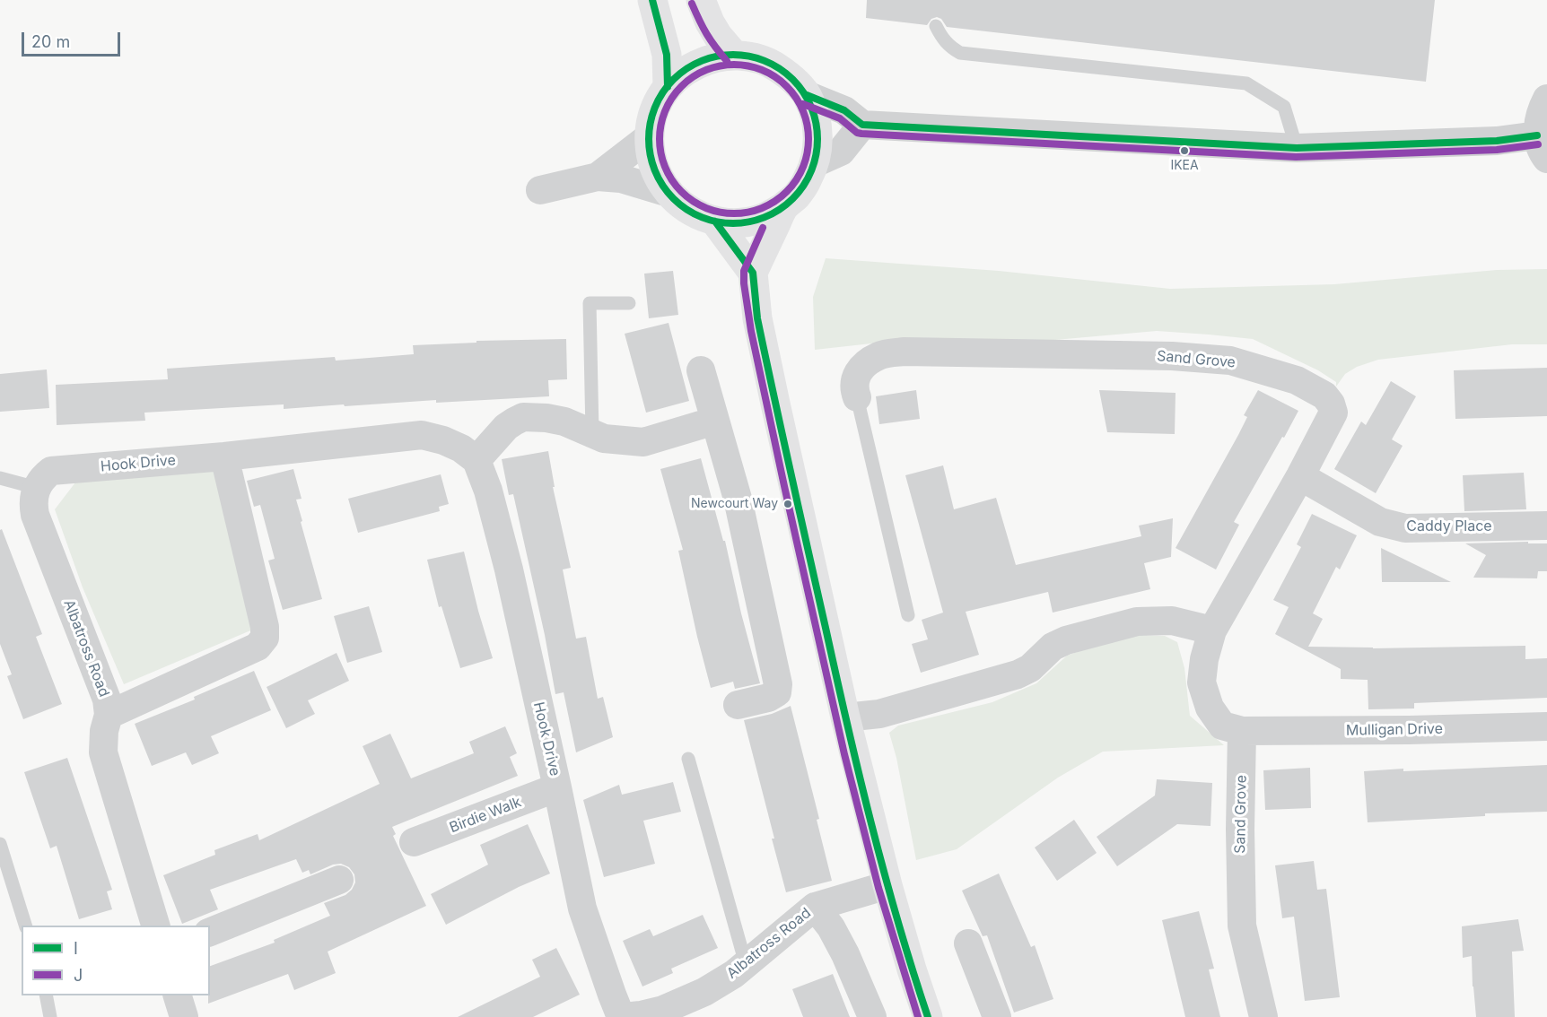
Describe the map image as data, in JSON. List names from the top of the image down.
{
  "streets": {
    "street": [
      "Sand Grove",
      "Hook Drive",
      "Caddy Place",
      "Albatross Road",
      "Mulligan Drive",
      "Birdie Walk"
    ]
  },
  "crossings": [
    ["Sand Grove", "Caddy Place"],
    ["Sand Grove", "Mulligan Drive"],
    ["Hook Drive", "Albatross Road"],
    ["Hook Drive", "Birdie Walk"]
  ],
  "places": ["IKEA", "Newcourt Way"],
  "lines": ["transit line I", "transit line J"],
  "legend": ["I", "J"],
  "scale_bar": "20 m"
}
